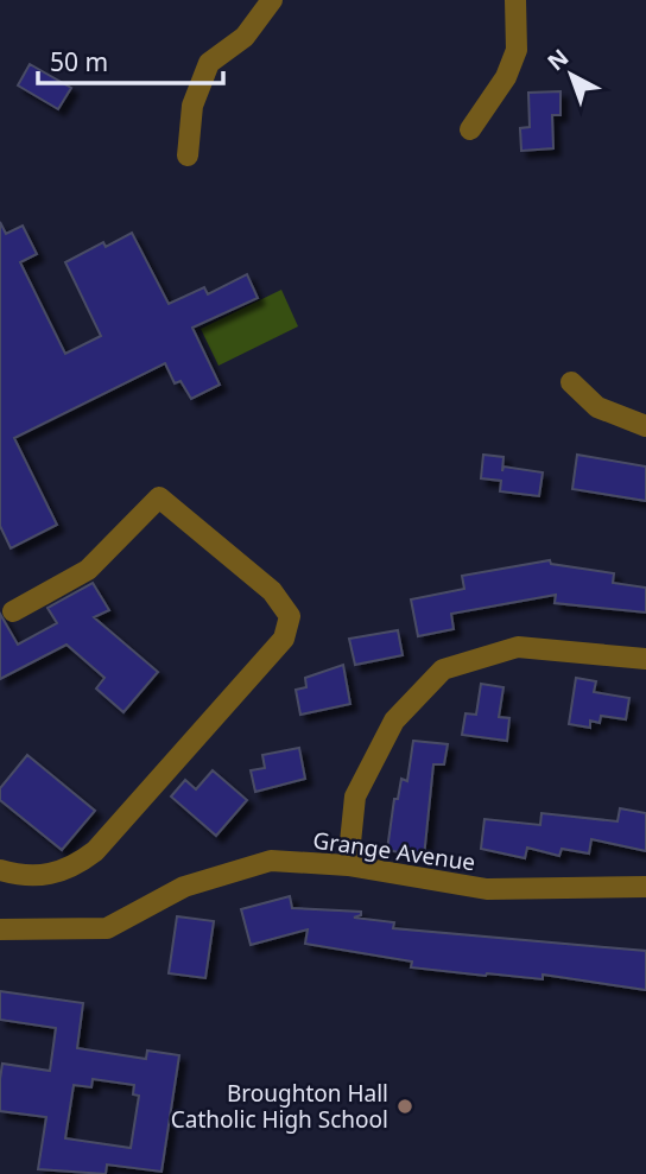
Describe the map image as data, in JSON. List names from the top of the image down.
{
  "streets": {
    "street": ["Grange Avenue"]
  },
  "places": ["Broughton Hall Catholic High School"],
  "scale_bar": "50 m",
  "north": "top left"
}
